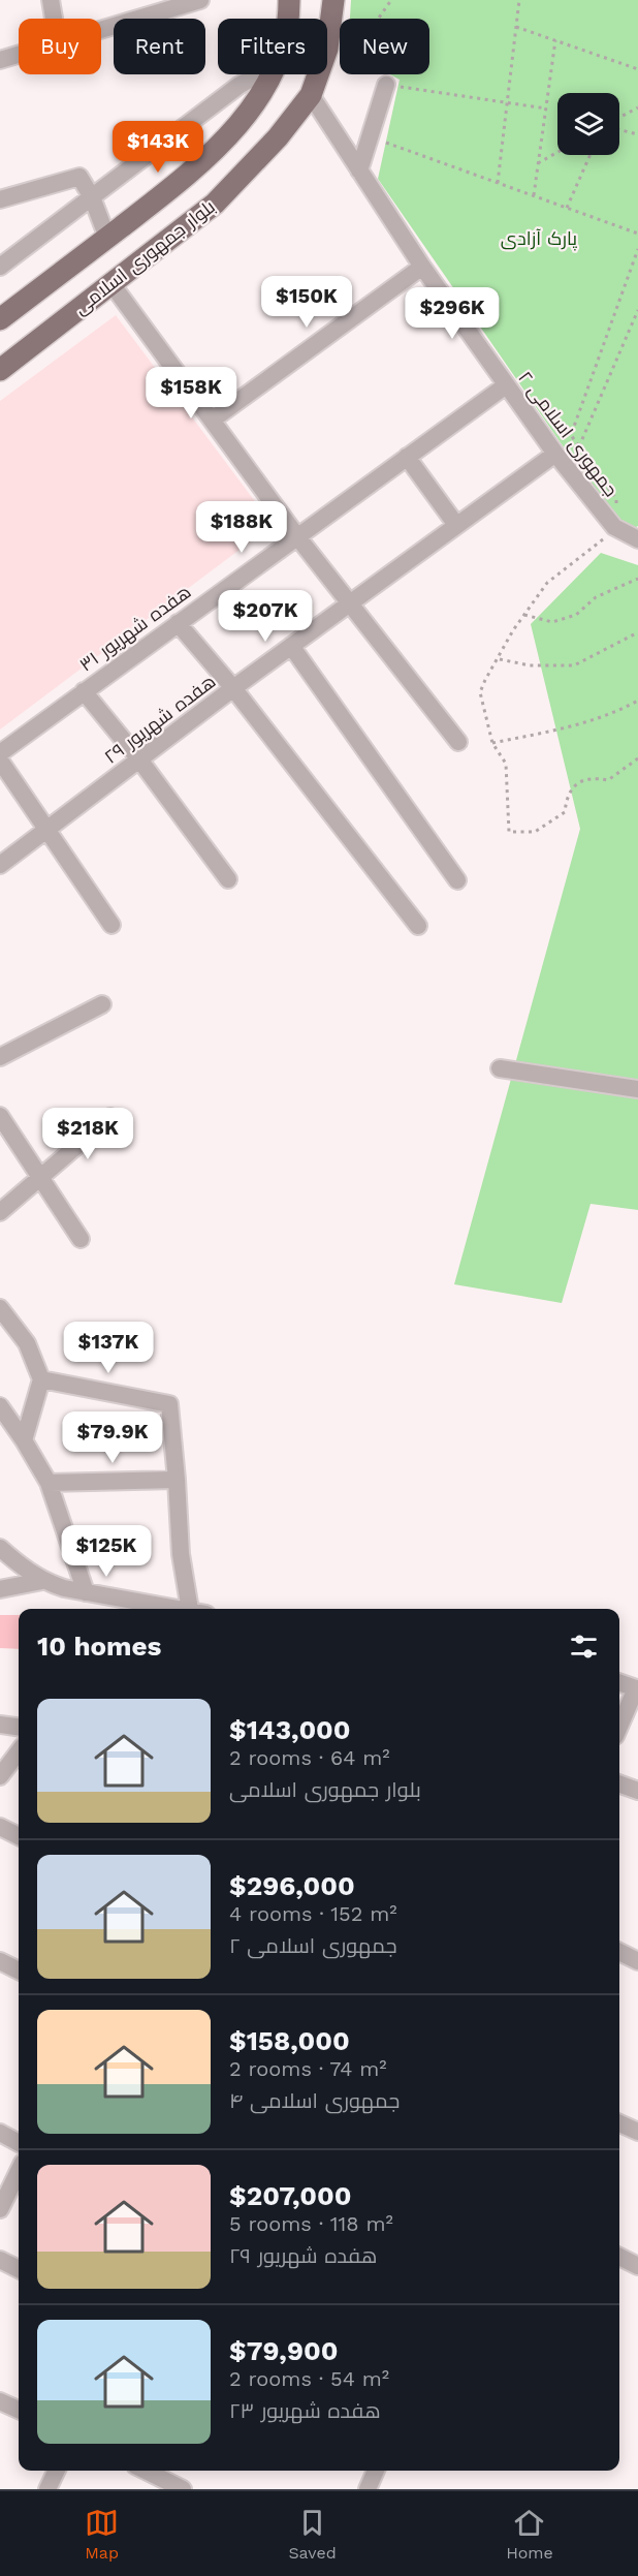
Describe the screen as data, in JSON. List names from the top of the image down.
{
  "streets": {
    "main road": ["بلوار جمهوری اسلامی"],
    "street": ["جمهوری اسلامی ۲", "هفده شهریور ۳۱", "هفده شهریور ۲۹"]
  },
  "crossings": [
    ["بلوار جمهوری اسلامی", "جمهوری اسلامی ۲"],
    ["جمهوری اسلامی ۲", "هفده شهریور ۳۱"],
    ["جمهوری اسلامی ۲", "هفده شهریور ۲۹"]
  ],
  "parks": ["پارک آزادی"],
  "page": {
    "chip": [
      "Buy",
      "Rent",
      "Filters",
      "New"
    ],
    "price": [
      "$143K",
      "$150K",
      "$296K",
      "$158K",
      "$188K",
      "$207K",
      "$218K",
      "$137K",
      "$79.9K",
      "$125K"
    ],
    "heading": "10 homes",
    "list": [
      {
        "name": "$143,000",
        "note": "2 rooms · 64 m² · بلوار جمهوری اسلامی"
      },
      {
        "name": "$296,000",
        "note": "4 rooms · 152 m² · جمهوری اسلامی ۲"
      },
      {
        "name": "$158,000",
        "note": "2 rooms · 74 m² · جمهوری اسلامی ۴"
      },
      {
        "name": "$207,000",
        "note": "5 rooms · 118 m² · هفده شهریور ۲۹"
      },
      {
        "name": "$79,900",
        "note": "2 rooms · 54 m² · هفده شهریور ۲۳"
      }
    ],
    "tabs": ["Map", "Saved", "Home"]
  }
}
